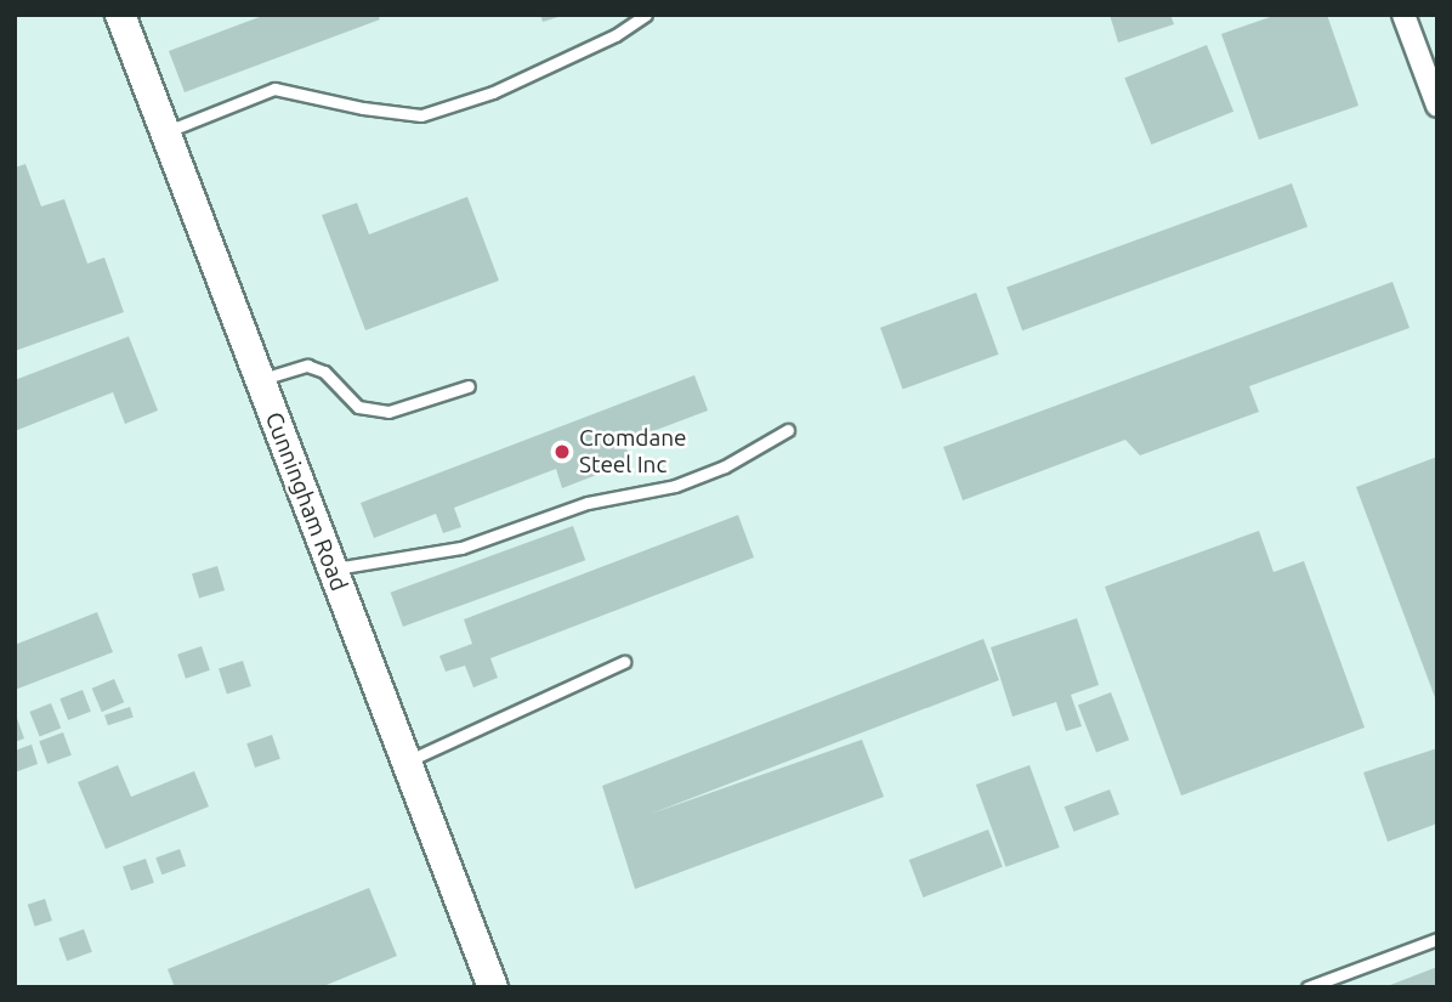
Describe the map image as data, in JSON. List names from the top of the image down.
{
  "streets": {
    "street": ["Cunningham Road"]
  },
  "places": ["Cromdane Steel Inc"]
}
